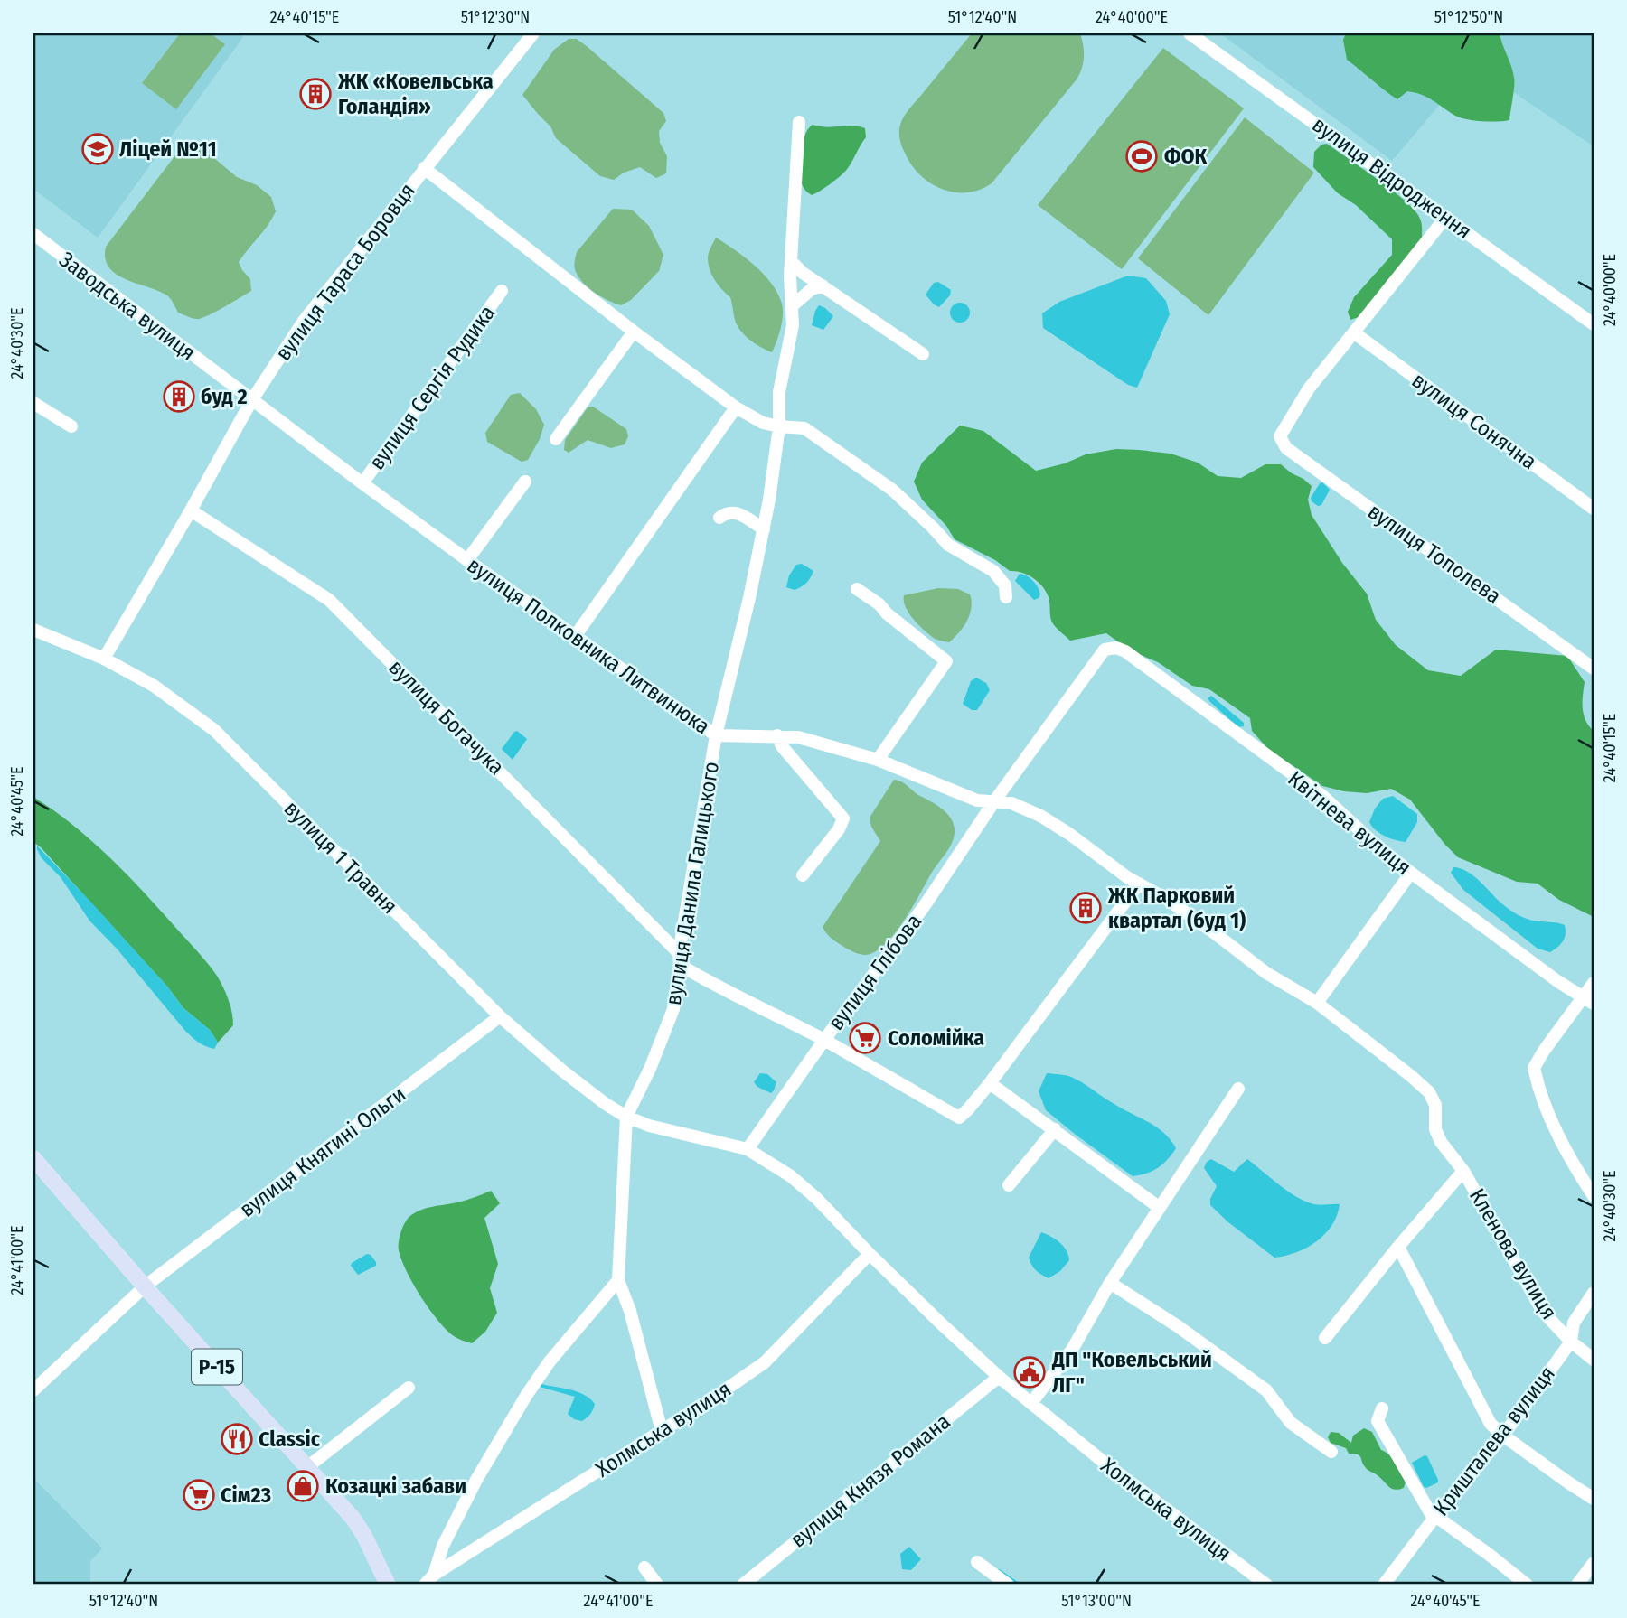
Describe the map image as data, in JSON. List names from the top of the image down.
{
  "streets": {
    "main road": ["Р-15"],
    "street": [
      "вулиця Відродження",
      "вулиця Тараса Боровця",
      "Заводська вулиця",
      "вулиця Сергія Рудика",
      "вулиця Сонячна",
      "вулиця Тополева",
      "вулиця Полковника Литвинюка",
      "вулиця Богачука",
      "Квітнева вулиця",
      "вулиця 1 Травня",
      "вулиця Данила Галицького",
      "вулиця Глібова",
      "вулиця Княгині Ольги",
      "Кленова вулиця",
      "Холмська вулиця",
      "Кришталева вулиця",
      "вулиця Князя Романа"
    ]
  },
  "crossings": [
    ["вулиця Тараса Боровця", "Заводська вулиця"],
    ["вулиця Тараса Боровця", "вулиця Полковника Литвинюка"],
    ["вулиця Тараса Боровця", "вулиця Богачука"],
    ["вулиця Тараса Боровця", "вулиця 1 Травня"],
    ["Заводська вулиця", "вулиця Полковника Литвинюка"],
    ["вулиця Сергія Рудика", "вулиця Полковника Литвинюка"],
    ["вулиця Сонячна", "вулиця Тополева"],
    ["вулиця Полковника Литвинюка", "вулиця Данила Галицького"],
    ["вулиця Полковника Литвинюка", "вулиця Глібова"],
    ["вулиця Полковника Литвинюка", "Кленова вулиця"],
    ["вулиця Богачука", "вулиця Данила Галицького"],
    ["вулиця Богачука", "вулиця Глібова"],
    ["Квітнева вулиця", "вулиця Глібова"],
    ["вулиця 1 Травня", "вулиця Данила Галицького"],
    ["вулиця 1 Травня", "вулиця Княгині Ольги"],
    ["вулиця 1 Травня", "Холмська вулиця"],
    ["вулиця Данила Галицького", "вулиця Глібова"],
    ["вулиця Данила Галицького", "Холмська вулиця"],
    ["вулиця Княгині Ольги", "Р-15"],
    ["Кленова вулиця", "Кришталева вулиця"],
    ["Холмська вулиця", "вулиця Князя Романа"]
  ],
  "places": {
    "building": ["ЖК «Ковельська Голандія»", "буд 2", "ЖК Парковий квартал (буд 1)"],
    "school or university": ["Ліцей №11"],
    "sports": ["ФОК"],
    "supermarket": ["Соломійка", "Сім23"],
    "public building": ["ДП \"Ковельський ЛГ\""],
    "restaurant": ["Classic"],
    "shop": ["Козацкі забави"]
  },
  "coordinates": [
    "24°40'15\"E",
    "51°12'30\"N",
    "51°12'40\"N",
    "24°40'00\"E",
    "51°12'50\"N",
    "24°40'30\"E",
    "24°40'45\"E",
    "24°41'00\"E",
    "51°13'00\"N"
  ]
}
